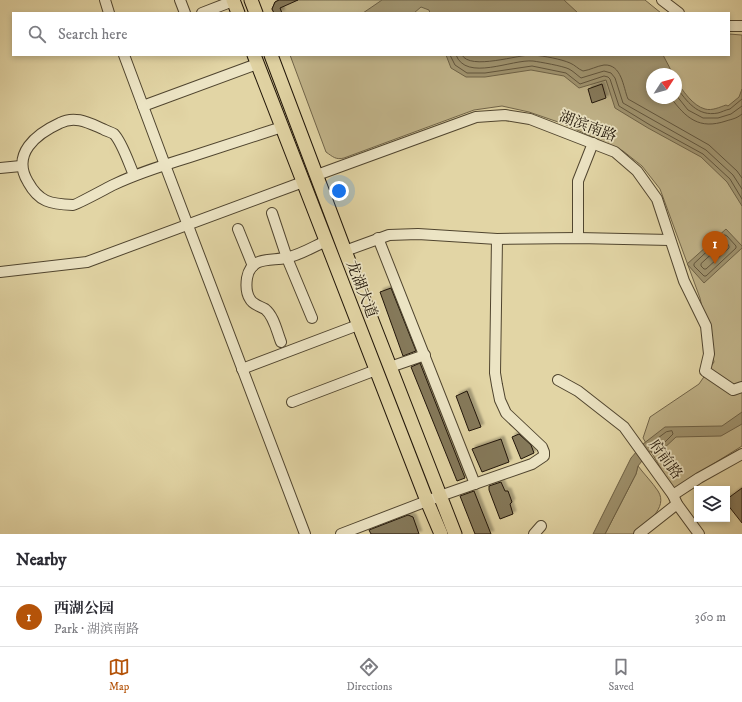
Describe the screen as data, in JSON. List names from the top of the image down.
{
  "streets": {
    "main road": ["龙湖大道"],
    "street": ["湖滨南路", "府前路"]
  },
  "crossings": [
    ["湖滨南路", "龙湖大道"]
  ],
  "north": "top right",
  "page": {
    "search": "Search here",
    "pins": "1",
    "heading": "Nearby",
    "list": [
      {
        "mark": "1",
        "name": "西湖公园",
        "note": "Park · 湖滨南路",
        "value": "360 m"
      }
    ],
    "nav": ["Map", "Directions", "Saved"]
  }
}
